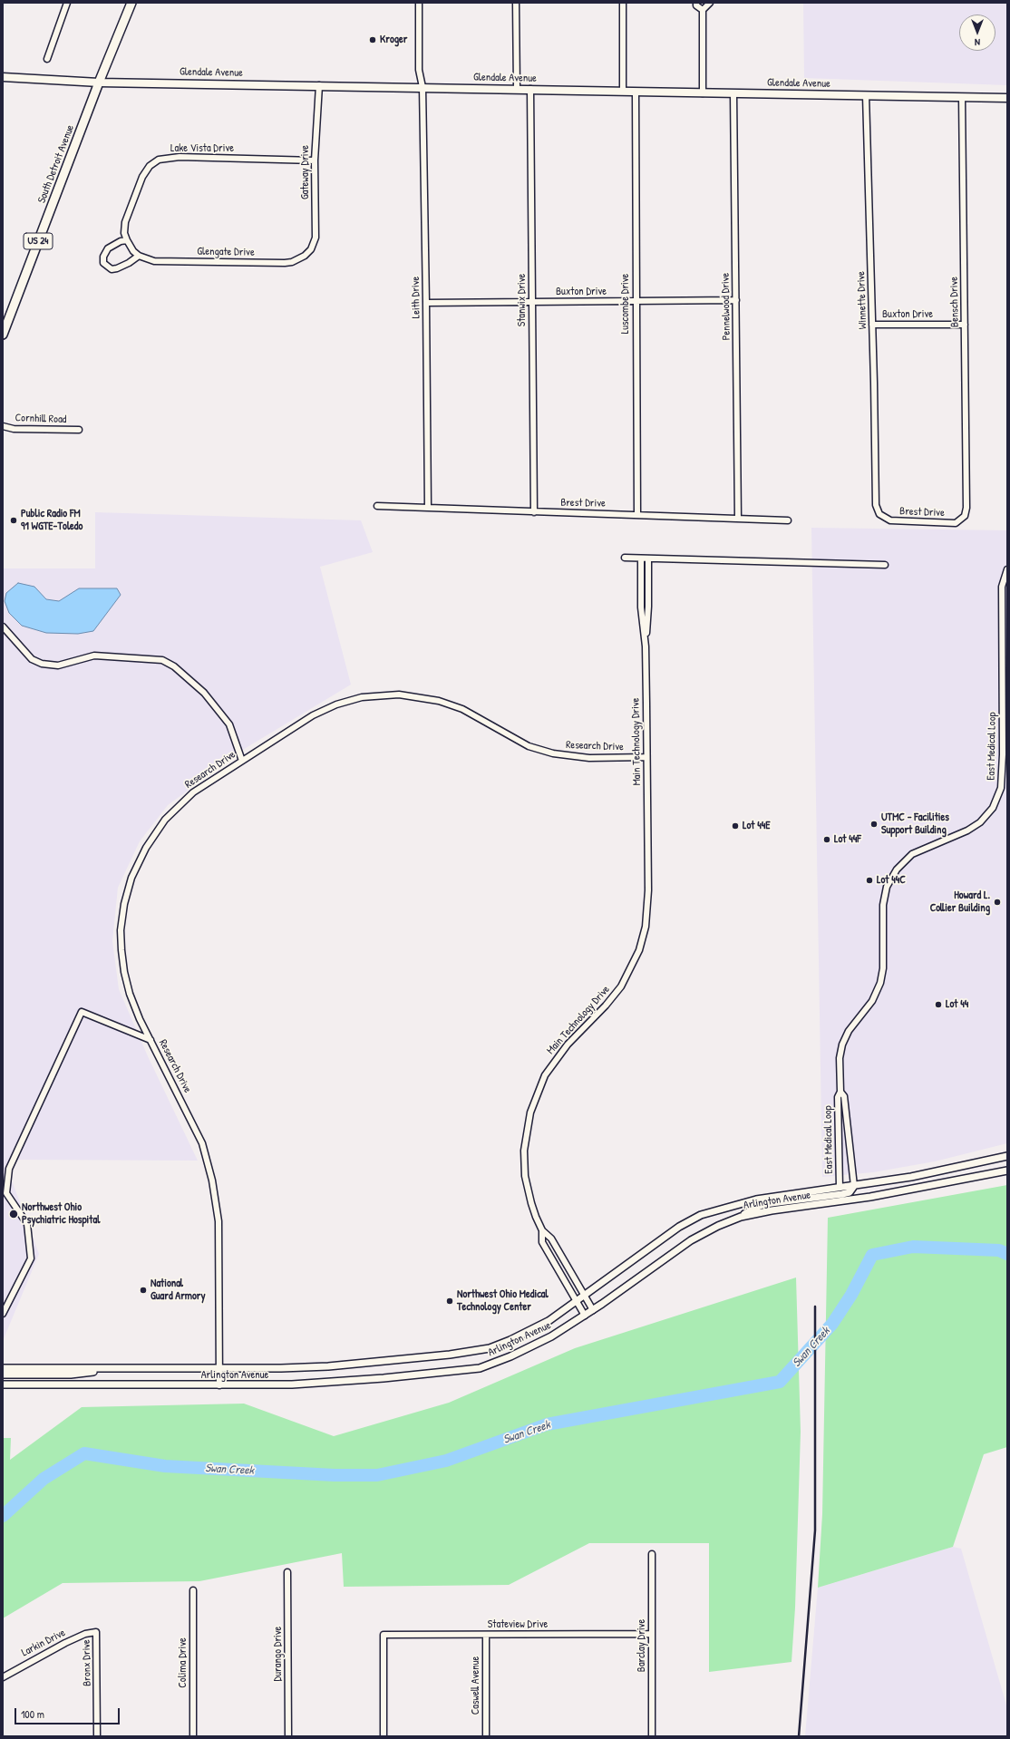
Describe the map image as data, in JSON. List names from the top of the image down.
{
  "streets": {
    "main road": ["Glendale Avenue", "South Detroit Avenue", "US 24"],
    "street": [
      "Lake Vista Drive",
      "Gateway Drive",
      "Glengate Drive",
      "Buxton Drive",
      "Leith Drive",
      "Stanwix Drive",
      "Winnette Drive",
      "Bensch Drive",
      "Luscombe Drive",
      "Pennelwood Drive",
      "Cornhill Road",
      "Brest Drive",
      "Main Technology Drive",
      "Research Drive",
      "East Medical Loop",
      "Arlington Avenue",
      "Stateview Drive",
      "Larkin Drive",
      "Barclay Drive",
      "Durango Drive",
      "Bronx Drive",
      "Colima Drive",
      "Caswell Avenue"
    ]
  },
  "crossings": [
    ["Glendale Avenue", "South Detroit Avenue"],
    ["Glendale Avenue", "Gateway Drive"],
    ["Glendale Avenue", "Leith Drive"],
    ["Glendale Avenue", "Stanwix Drive"],
    ["Glendale Avenue", "Winnette Drive"],
    ["Glendale Avenue", "Bensch Drive"],
    ["Glendale Avenue", "Luscombe Drive"],
    ["Glendale Avenue", "Pennelwood Drive"],
    ["Lake Vista Drive", "Gateway Drive"],
    ["Gateway Drive", "Glengate Drive"],
    ["Buxton Drive", "Leith Drive"],
    ["Buxton Drive", "Stanwix Drive"],
    ["Buxton Drive", "Winnette Drive"],
    ["Buxton Drive", "Bensch Drive"],
    ["Buxton Drive", "Luscombe Drive"],
    ["Buxton Drive", "Pennelwood Drive"],
    ["Leith Drive", "Brest Drive"],
    ["Stanwix Drive", "Brest Drive"],
    ["Winnette Drive", "Brest Drive"],
    ["Bensch Drive", "Brest Drive"],
    ["Luscombe Drive", "Brest Drive"],
    ["Pennelwood Drive", "Brest Drive"],
    ["Main Technology Drive", "Research Drive"],
    ["Main Technology Drive", "Arlington Avenue"],
    ["Research Drive", "Arlington Avenue"],
    ["East Medical Loop", "Arlington Avenue"],
    ["Stateview Drive", "Barclay Drive"],
    ["Stateview Drive", "Caswell Avenue"],
    ["Larkin Drive", "Bronx Drive"]
  ],
  "water": ["Swan Creek"],
  "places": [
    "Kroger",
    "Public Radio FM 91 WGTE-Toledo",
    "UTMC - Facilities Support Building",
    "Lot 44E",
    "Lot 44F",
    "Lot 44C",
    "Howard L. Collier Building",
    "Lot 44",
    "Northwest Ohio Psychiatric Hospital",
    "National Guard Armory",
    "Northwest Ohio Medical Technology Center"
  ],
  "scale_bar": "100 m",
  "north": "bottom"
}
